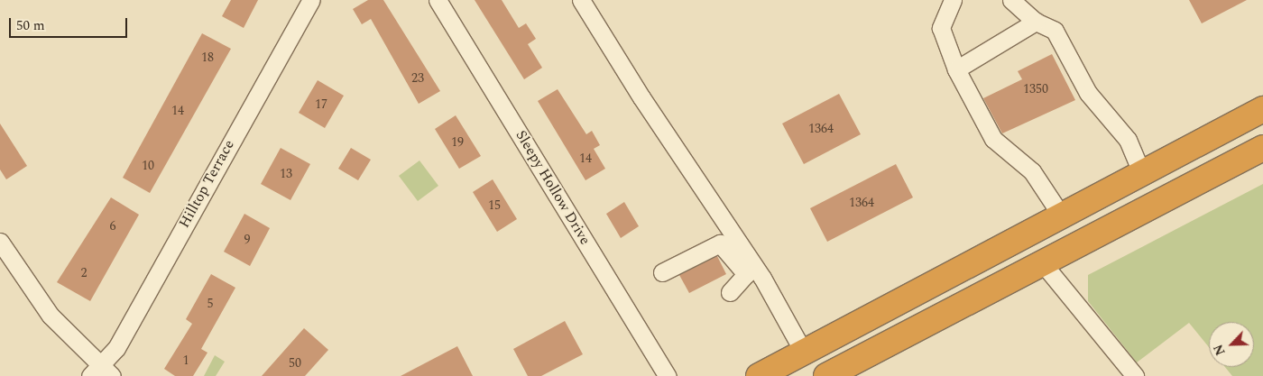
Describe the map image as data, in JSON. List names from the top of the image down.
{
  "streets": {
    "street": ["Hilltop Terrace", "Sleepy Hollow Drive"]
  },
  "house_numbers": [
    "18",
    "23",
    "1350",
    "17",
    "14",
    "1364",
    "19",
    "14",
    "10",
    "13",
    "1364",
    "15",
    "6",
    "9",
    "2",
    "5",
    "1",
    "50"
  ],
  "scale_bar": "50 m",
  "north": "bottom left"
}
